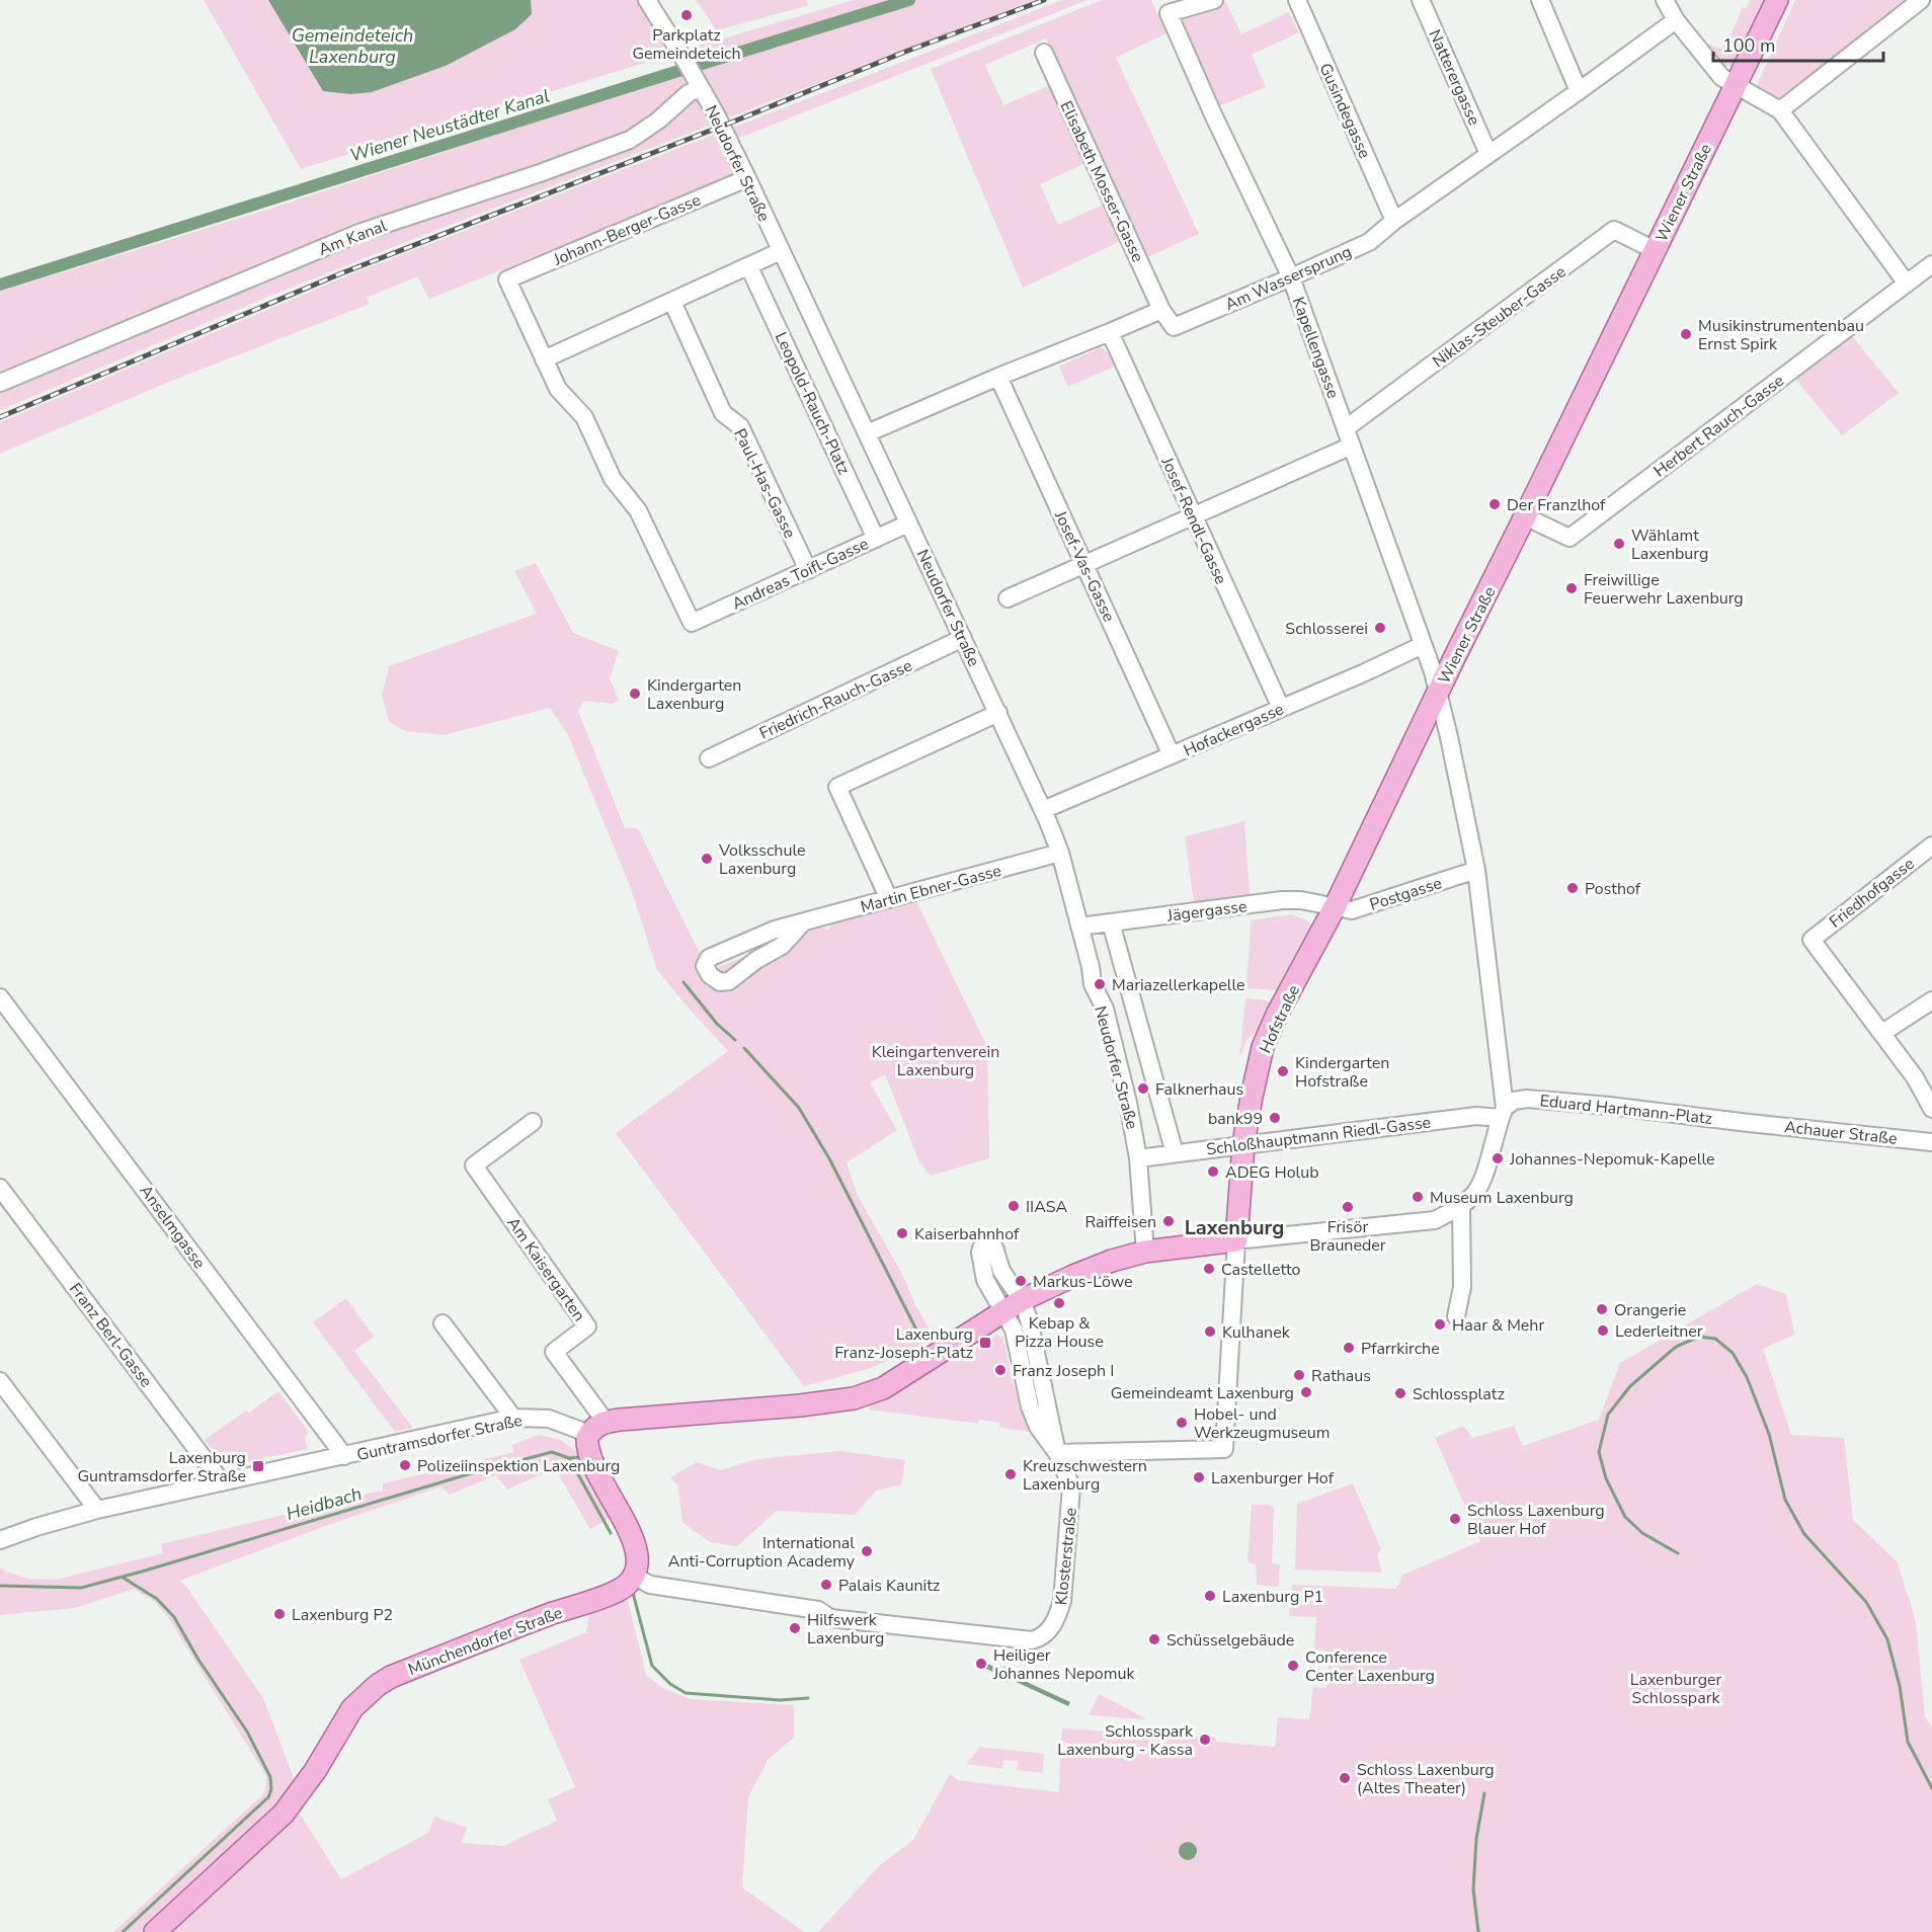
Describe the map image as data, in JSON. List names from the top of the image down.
{
  "streets": {
    "main road": [
      "Wiener Straße",
      "Hofstraße",
      "Guntramsdorfer Straße",
      "Münchendorfer Straße"
    ],
    "street": [
      "Natterergasse",
      "Gusindegasse",
      "Neudorfer Straße",
      "Elisabeth Mosser-Gasse",
      "Johann-Berger-Gasse",
      "Am Kanal",
      "Am Wassersprung",
      "Niklas-Steuber-Gasse",
      "Kapellengasse",
      "Leopold-Rauch-Platz",
      "Herbert Rauch-Gasse",
      "Paul-Has-Gasse",
      "Josef-Rendl-Gasse",
      "Josef-Vas-Gasse",
      "Andreas Toifl-Gasse",
      "Friedrich-Rauch-Gasse",
      "Hofackergasse",
      "Martin Ebner-Gasse",
      "Friedhofgasse",
      "Postgasse",
      "Jägergasse",
      "Eduard Hartmann-Platz",
      "Achauer Straße",
      "Schloßhauptmann Riedl-Gasse",
      "Anselmgasse",
      "Am Kaisergarten",
      "Franz Berl-Gasse",
      "Klosterstraße"
    ]
  },
  "crossings": [
    ["Natterergasse", "Am Wassersprung"],
    ["Gusindegasse", "Am Wassersprung"],
    ["Neudorfer Straße", "Johann-Berger-Gasse"],
    ["Neudorfer Straße", "Am Kanal"],
    ["Neudorfer Straße", "Andreas Toifl-Gasse"],
    ["Neudorfer Straße", "Friedrich-Rauch-Gasse"],
    ["Neudorfer Straße", "Hofackergasse"],
    ["Neudorfer Straße", "Martin Ebner-Gasse"],
    ["Neudorfer Straße", "Jägergasse"],
    ["Neudorfer Straße", "Schloßhauptmann Riedl-Gasse"],
    ["Neudorfer Straße", "Guntramsdorfer Straße"],
    ["Elisabeth Mosser-Gasse", "Am Wassersprung"],
    ["Wiener Straße", "Niklas-Steuber-Gasse"],
    ["Wiener Straße", "Kapellengasse"],
    ["Wiener Straße", "Herbert Rauch-Gasse"],
    ["Wiener Straße", "Postgasse"],
    ["Wiener Straße", "Hofstraße"],
    ["Wiener Straße", "Eduard Hartmann-Platz"],
    ["Wiener Straße", "Schloßhauptmann Riedl-Gasse"],
    ["Johann-Berger-Gasse", "Andreas Toifl-Gasse"],
    ["Am Wassersprung", "Kapellengasse"],
    ["Niklas-Steuber-Gasse", "Kapellengasse"],
    ["Kapellengasse", "Hofackergasse"],
    ["Kapellengasse", "Hofstraße"],
    ["Leopold-Rauch-Platz", "Andreas Toifl-Gasse"],
    ["Paul-Has-Gasse", "Andreas Toifl-Gasse"],
    ["Josef-Rendl-Gasse", "Hofackergasse"],
    ["Josef-Vas-Gasse", "Hofackergasse"],
    ["Postgasse", "Jägergasse"],
    ["Postgasse", "Hofstraße"],
    ["Jägergasse", "Hofstraße"],
    ["Hofstraße", "Schloßhauptmann Riedl-Gasse"],
    ["Hofstraße", "Guntramsdorfer Straße"],
    ["Hofstraße", "Klosterstraße"],
    ["Eduard Hartmann-Platz", "Achauer Straße"],
    ["Eduard Hartmann-Platz", "Schloßhauptmann Riedl-Gasse"],
    ["Anselmgasse", "Guntramsdorfer Straße"],
    ["Am Kaisergarten", "Guntramsdorfer Straße"],
    ["Franz Berl-Gasse", "Guntramsdorfer Straße"],
    ["Klosterstraße", "Münchendorfer Straße"]
  ],
  "districts": ["Laxenburg"],
  "water": ["Gemeindeteich Laxenburg", "Wiener Neustädter Kanal", "Heidbach"],
  "parks": ["Kleingartenverein Laxenburg", "Laxenburger Schlosspark"],
  "places": {
    "other": [
      "Parkplatz Gemeindeteich",
      "Musikinstrumentenbau Ernst Spirk",
      "Der Franzlhof",
      "Wählamt Laxenburg",
      "Freiwillige Feuerwehr Laxenburg",
      "Schlosserei",
      "Kindergarten Laxenburg",
      "Volksschule Laxenburg",
      "Posthof",
      "Mariazellerkapelle",
      "Kindergarten Hofstraße",
      "Falknerhaus",
      "bank99",
      "Johannes-Nepomuk-Kapelle",
      "ADEG Holub",
      "Museum Laxenburg",
      "IIASA",
      "Frisör Brauneder",
      "Raiffeisen",
      "Kaiserbahnhof",
      "Castelletto",
      "Markus-Löwe",
      "Kebap & Pizza House",
      "Orangerie",
      "Haar & Mehr",
      "Lederleitner",
      "Kulhanek",
      "Pfarrkirche",
      "Franz Joseph I",
      "Rathaus",
      "Gemeindeamt Laxenburg",
      "Schlossplatz",
      "Hobel- und Werkzeugmuseum",
      "Polizeiinspektion Laxenburg",
      "Kreuzschwestern Laxenburg",
      "Laxenburger Hof",
      "Schloss Laxenburg Blauer Hof",
      "International Anti-Corruption Academy",
      "Palais Kaunitz",
      "Laxenburg P1",
      "Laxenburg P2",
      "Hilfswerk Laxenburg",
      "Schüsselgebäude",
      "Heiliger Johannes Nepomuk",
      "Conference Center Laxenburg",
      "Schlosspark Laxenburg - Kassa",
      "Schloss Laxenburg (Altes Theater)"
    ],
    "transit": ["Laxenburg Franz-Joseph-Platz", "Laxenburg Guntramsdorfer Straße"]
  },
  "scale_bar": "100 m"
}
